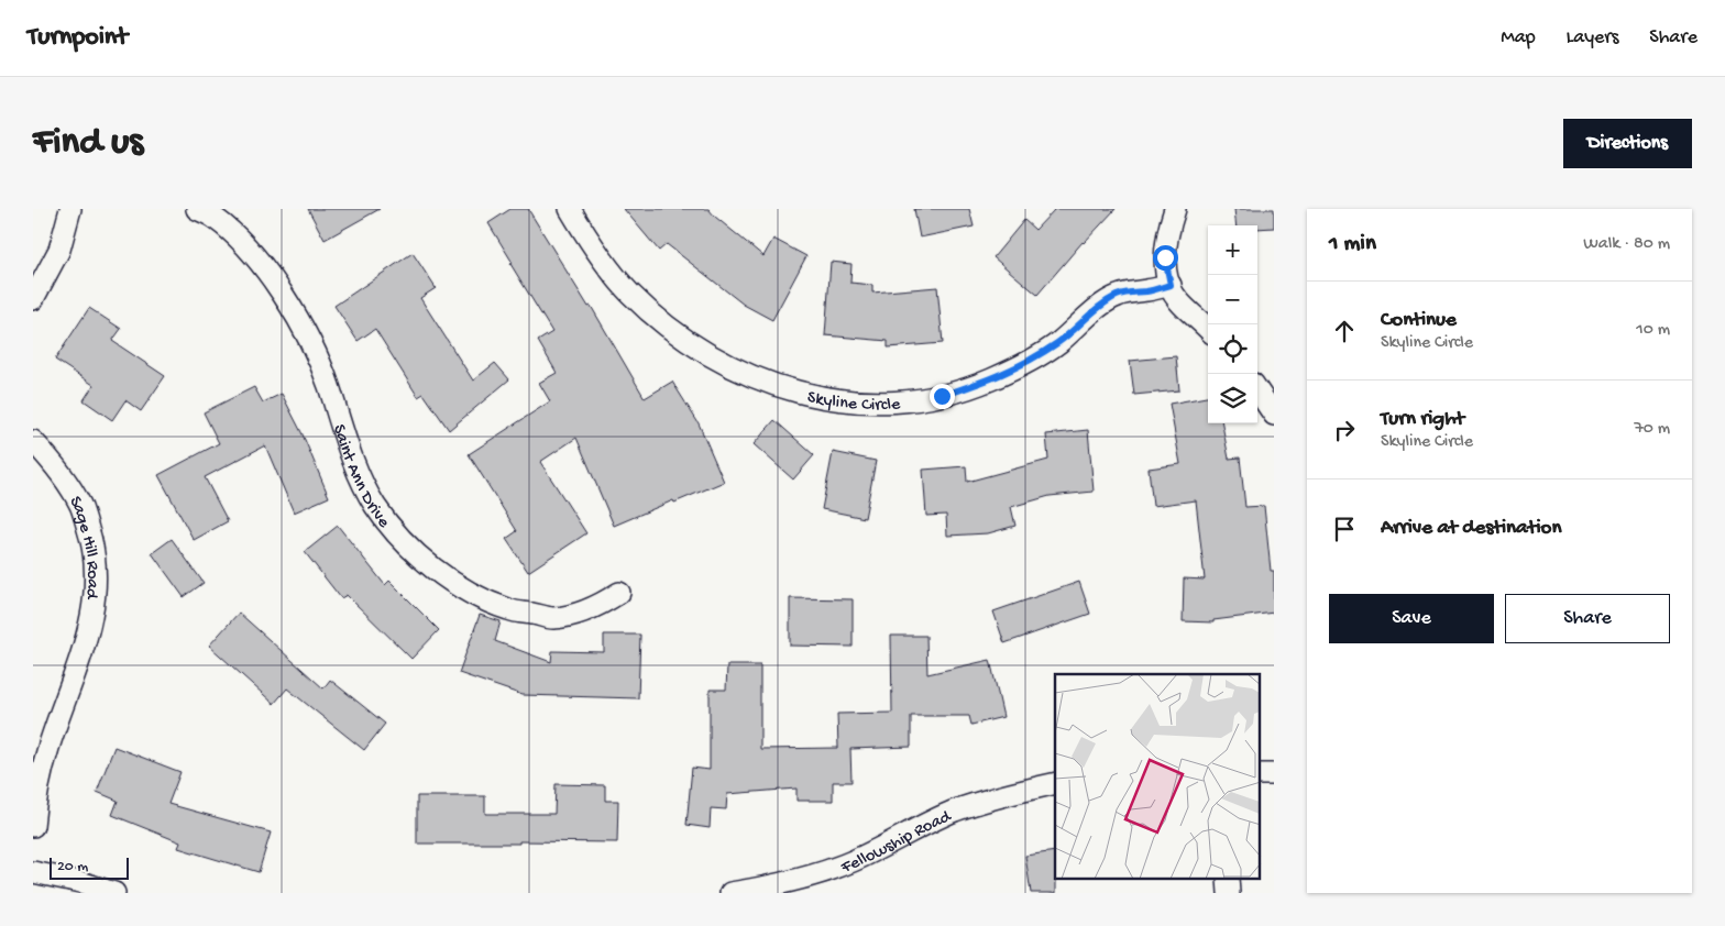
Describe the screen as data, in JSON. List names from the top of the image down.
{
  "streets": {
    "street": [
      "Skyline Circle",
      "Saint Ann Drive",
      "Sage Hill Road",
      "Fellowship Road"
    ]
  },
  "scale_bar": "20 m",
  "page": {
    "header": "Turnpoint",
    "nav": ["Map", "Layers", "Share"],
    "buttons": [
      "Directions",
      ["Save", "Share"]
    ],
    "title": "Find us",
    "heading": ["1 min", "Walk · 80 m"],
    "map_buttons": ["+", "−"],
    "list": [
      ["Continue", "Skyline Circle", "10 m"],
      ["Turn right", "Skyline Circle", "70 m"],
      "Arrive at destination"
    ],
    "scale": "20 m"
  }
}
